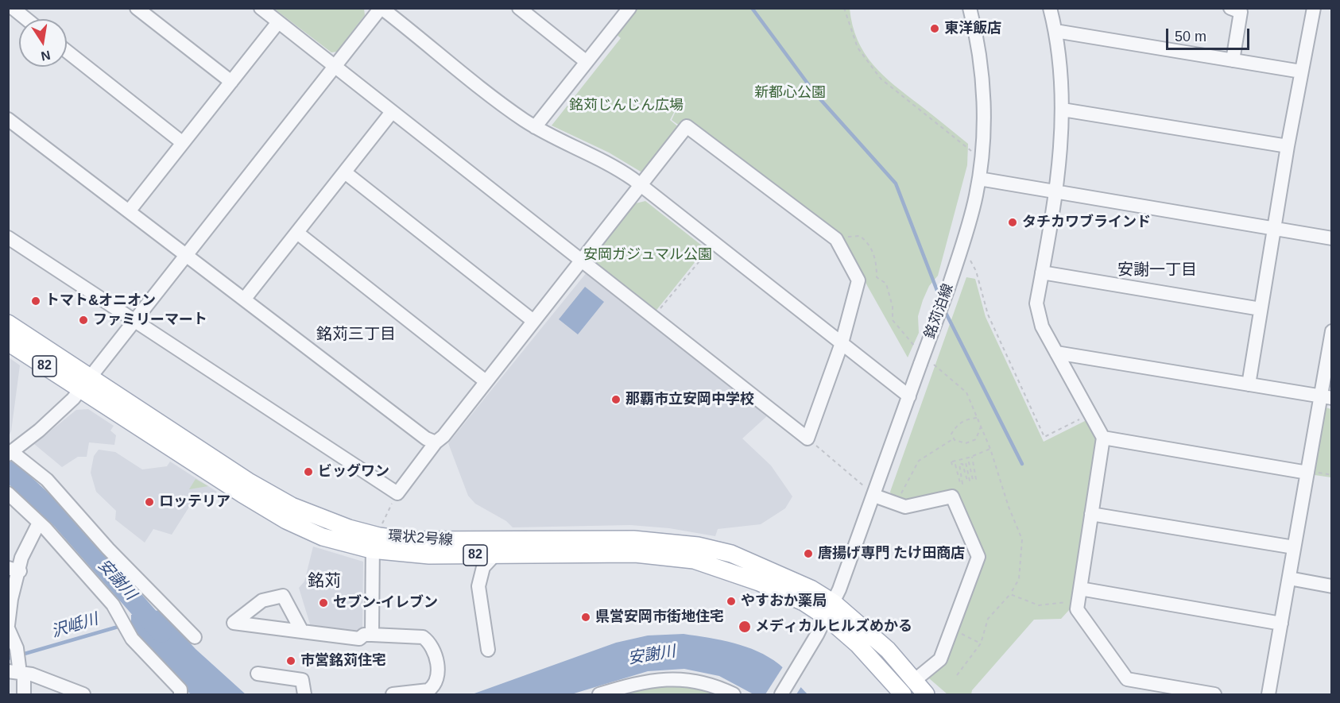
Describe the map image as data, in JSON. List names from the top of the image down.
{
  "streets": {
    "main road": ["82", "環状2号線"],
    "street": ["銘苅泊線"]
  },
  "crossings": [
    ["銘苅泊線", "環状2号線"]
  ],
  "districts": ["安謝一丁目", "銘苅三丁目", "銘苅"],
  "water": ["安謝川", "沢岻川"],
  "parks": ["新都心公園", "銘苅じんじん広場", "安岡ガジュマル公園"],
  "places": [
    "東洋飯店",
    "タチカワブラインド",
    "トマト&オニオン",
    "ファミリーマート",
    "那覇市立安岡中学校",
    "ビッグワン",
    "ロッテリア",
    "唐揚げ専門 たけ田商店",
    "やすおか薬局",
    "セブン-イレブン",
    "県営安岡市街地住宅",
    "メディカルヒルズめかる",
    "市営銘苅住宅"
  ],
  "scale_bar": "50 m",
  "north": "bottom"
}
